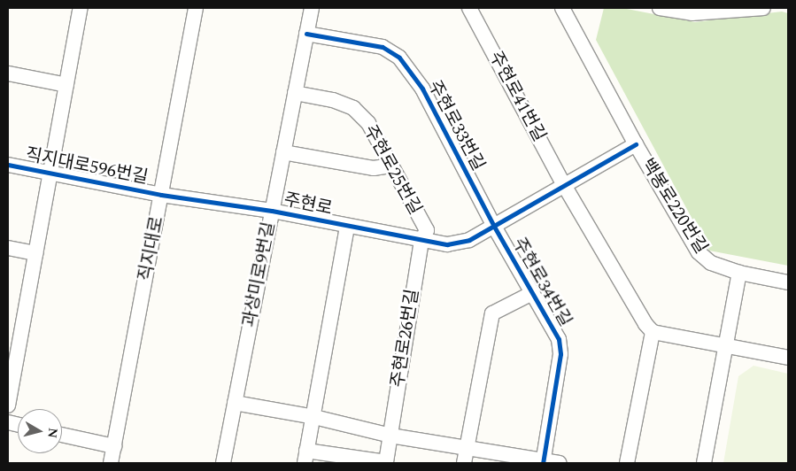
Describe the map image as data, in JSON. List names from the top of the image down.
{
  "streets": {
    "street": [
      "주현로41번길",
      "주현로33번길",
      "직지대로596번길",
      "주현로25번길",
      "주현로",
      "백봉로220번길",
      "직지대로",
      "과상미로9번길",
      "주현로34번길",
      "주현로26번길"
    ]
  },
  "crossings": [
    ["주현로41번길", "주현로"],
    ["주현로33번길", "주현로"],
    ["주현로33번길", "과상미로9번길"],
    ["주현로33번길", "주현로34번길"],
    ["직지대로596번길", "주현로"],
    ["직지대로596번길", "직지대로"],
    ["주현로25번길", "주현로"],
    ["주현로25번길", "과상미로9번길"],
    ["주현로25번길", "주현로26번길"],
    ["주현로", "백봉로220번길"],
    ["주현로", "직지대로"],
    ["주현로", "과상미로9번길"],
    ["주현로", "주현로34번길"],
    ["주현로", "주현로26번길"]
  ],
  "north": "right"
}
